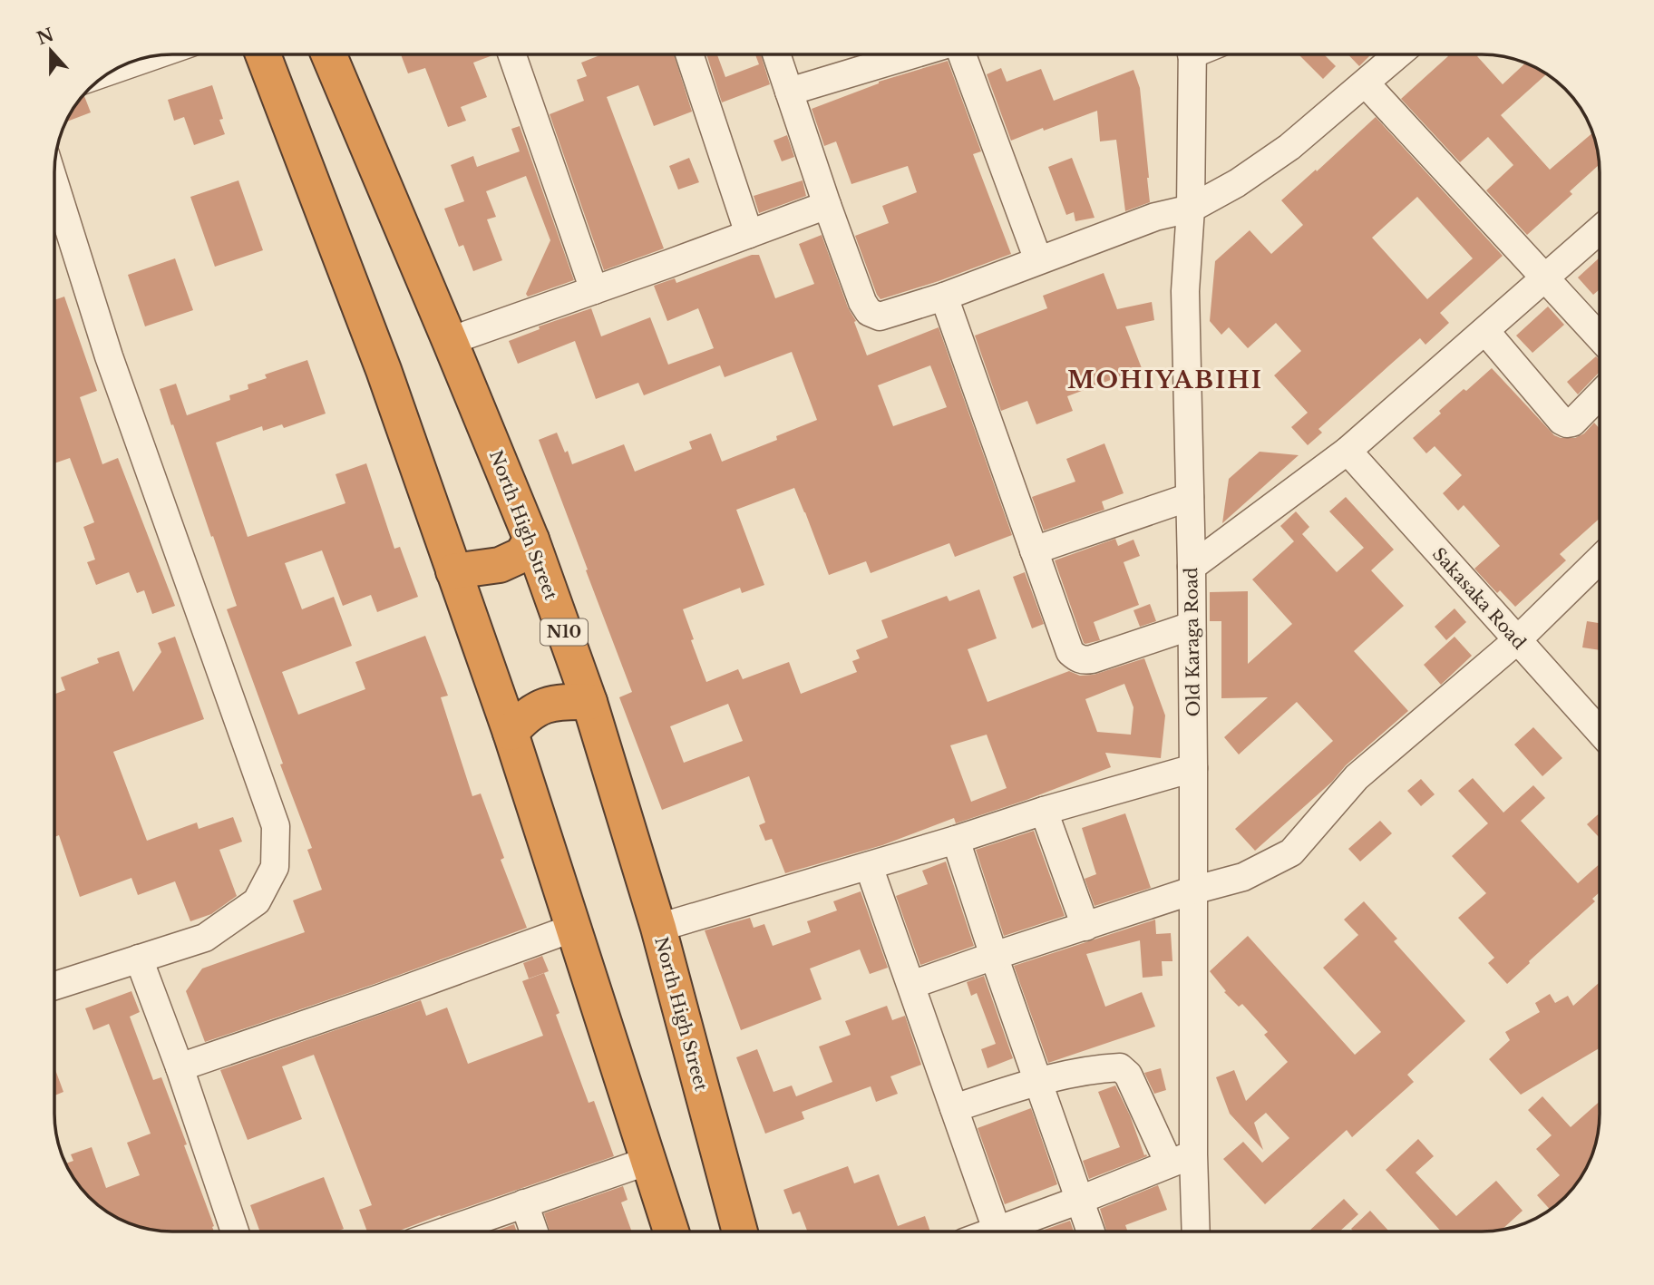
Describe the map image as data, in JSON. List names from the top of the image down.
{
  "streets": {
    "highway": ["North High Street", "N10"],
    "street": ["Sakasaka Road", "Old Karaga Road"]
  },
  "districts": ["MOHIYABIHI"],
  "north": "top"
}
